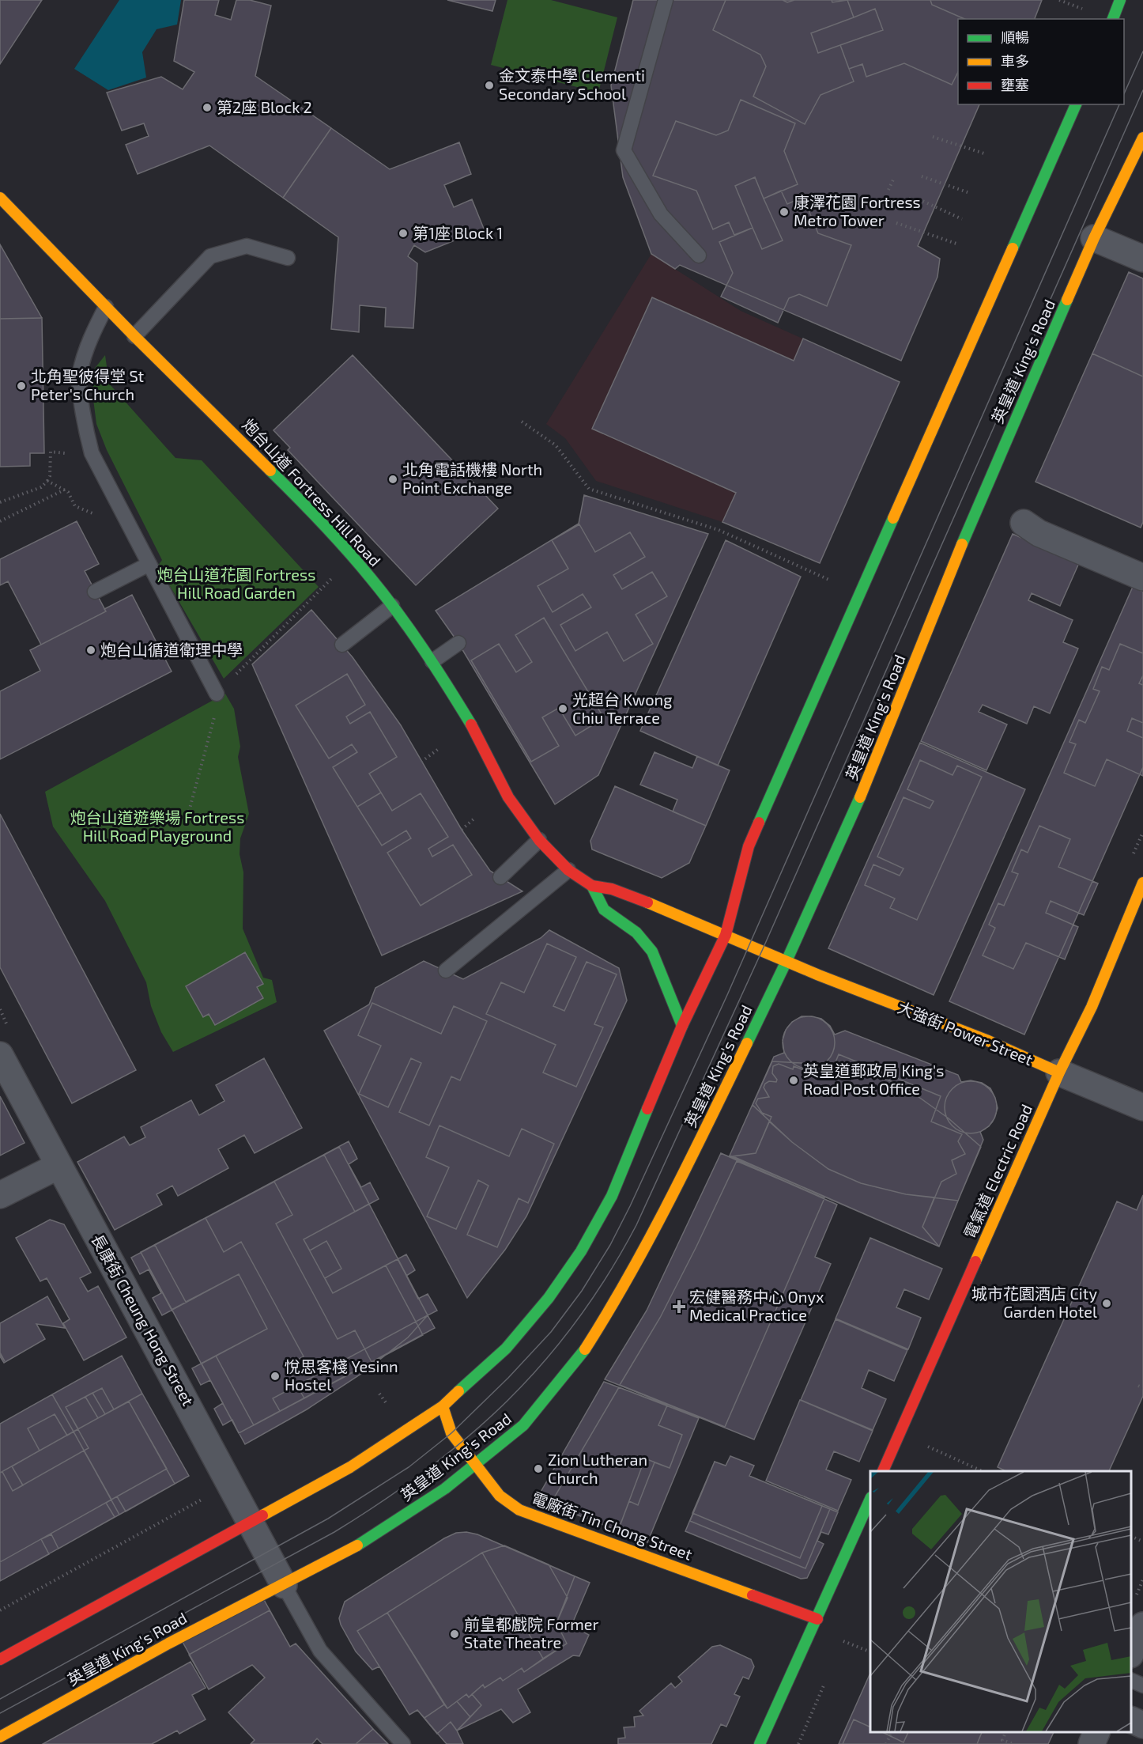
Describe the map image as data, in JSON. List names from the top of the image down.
{
  "streets": {
    "street": [
      "英皇道 King's Road",
      "炮台山道 Fortress Hill Road",
      "大強街 Power Street",
      "電氣道 Electric Road",
      "長康街 Cheung Hong Street",
      "電廠街 Tin Chong Street"
    ]
  },
  "crossings": [
    ["英皇道 King's Road", "炮台山道 Fortress Hill Road"],
    ["英皇道 King's Road", "大強街 Power Street"],
    ["英皇道 King's Road", "長康街 Cheung Hong Street"],
    ["英皇道 King's Road", "電廠街 Tin Chong Street"],
    ["炮台山道 Fortress Hill Road", "大強街 Power Street"],
    ["大強街 Power Street", "電氣道 Electric Road"]
  ],
  "parks": ["炮台山道花園 Fortress Hill Road Garden", "炮台山道遊樂場 Fortress Hill Road Playground"],
  "places": {
    "other": [
      "金文泰中學 Clementi Secondary School",
      "第2座 Block 2",
      "康澤花園 Fortress Metro Tower",
      "第1座 Block 1",
      "北角聖彼得堂 St Peter's Church",
      "北角電話機樓 North Point Exchange",
      "炮台山循道衛理中學",
      "光超台 Kwong Chiu Terrace",
      "英皇道郵政局 King's Road Post Office",
      "城市花園酒店 City Garden Hotel",
      "悅思客棧 Yesinn Hostel",
      "Zion Lutheran Church",
      "前皇都戲院 Former State Theatre"
    ],
    "health": ["宏健醫務中心 Onyx Medical Practice"]
  },
  "legend": ["順暢", "車多", "壅塞"]
}
